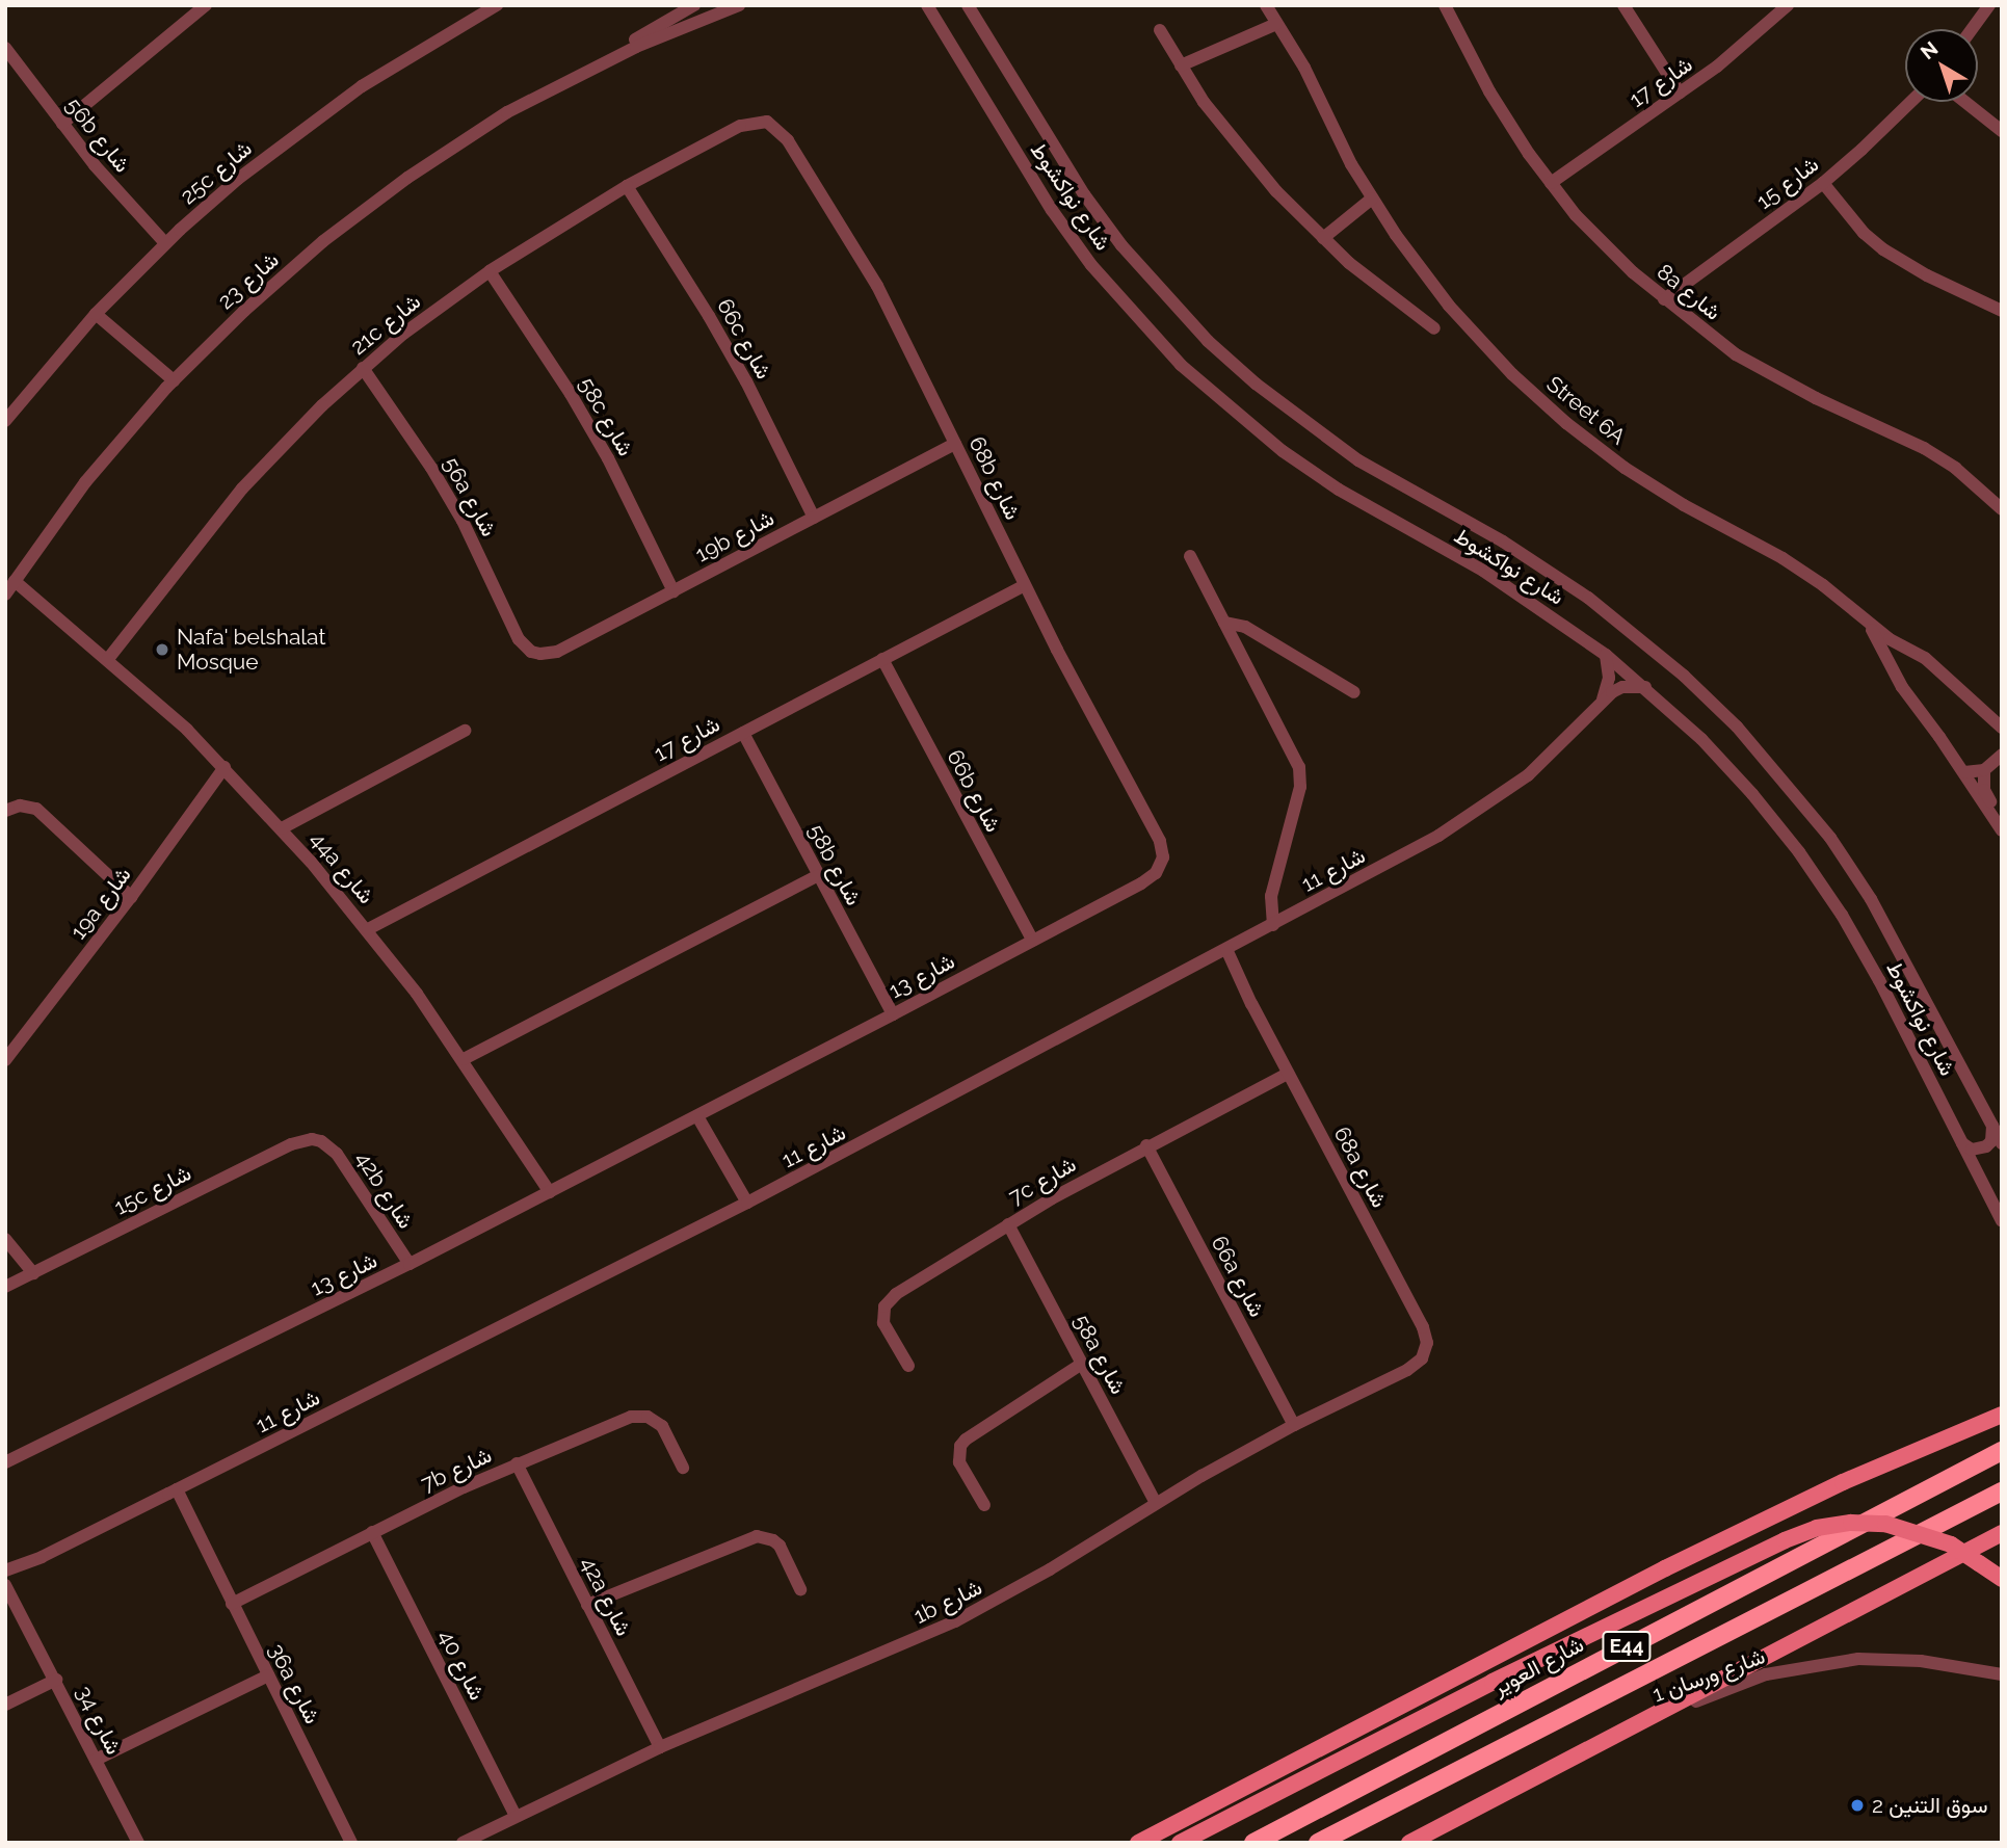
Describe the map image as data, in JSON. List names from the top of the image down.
{
  "streets": {
    "highway": ["E44", "شارع العوير"],
    "street": [
      "شارع 17",
      "56b شارع",
      "25c شارع",
      "شارع 15",
      "شارع نواكشوط",
      "شارع 23",
      "8a شارع",
      "21c شارع",
      "66c شارع",
      "Street 6A",
      "58c شارع",
      "68b شارع",
      "56a شارع",
      "19b شارع",
      "66b شارع",
      "58b شارع",
      "44a شارع",
      "شارع 11",
      "19a شارع",
      "شارع 13",
      "68a شارع",
      "7c شارع",
      "15c شارع",
      "42b شارع",
      "66a شارع",
      "58a شارع",
      "7b شارع",
      "42a شارع",
      "1b شارع",
      "شارع 40",
      "شارع ورسان 1",
      "36a شارع",
      "شارع 34"
    ]
  },
  "crossings": [
    ["شارع 17", "8a شارع"],
    ["شارع 17", "68b شارع"],
    ["شارع 17", "66b شارع"],
    ["شارع 17", "58b شارع"],
    ["شارع 17", "44a شارع"],
    ["56b شارع", "25c شارع"],
    ["شارع 15", "8a شارع"],
    ["شارع نواكشوط", "شارع 11"],
    ["شارع 23", "44a شارع"],
    ["21c شارع", "66c شارع"],
    ["21c شارع", "58c شارع"],
    ["21c شارع", "68b شارع"],
    ["21c شارع", "56a شارع"],
    ["21c شارع", "44a شارع"],
    ["66c شارع", "19b شارع"],
    ["58c شارع", "19b شارع"],
    ["68b شارع", "19b شارع"],
    ["68b شارع", "شارع 13"],
    ["56a شارع", "19b شارع"],
    ["66b شارع", "شارع 13"],
    ["58b شارع", "شارع 13"],
    ["44a شارع", "19a شارع"],
    ["44a شارع", "شارع 13"],
    ["شارع 11", "68a شارع"],
    ["شارع 11", "36a شارع"],
    ["شارع 11", "شارع 34"],
    ["شارع 13", "42b شارع"],
    ["68a شارع", "7c شارع"],
    ["68a شارع", "1b شارع"],
    ["7c شارع", "66a شارع"],
    ["7c شارع", "58a شارع"],
    ["15c شارع", "42b شارع"],
    ["66a شارع", "1b شارع"],
    ["58a شارع", "1b شارع"],
    ["7b شارع", "42a شارع"],
    ["7b شارع", "شارع 40"],
    ["7b شارع", "36a شارع"],
    ["42a شارع", "1b شارع"],
    ["1b شارع", "شارع 40"]
  ],
  "places": ["Nafa' belshalat Mosque", "سوق التنين 2"],
  "north": "top left"
}
